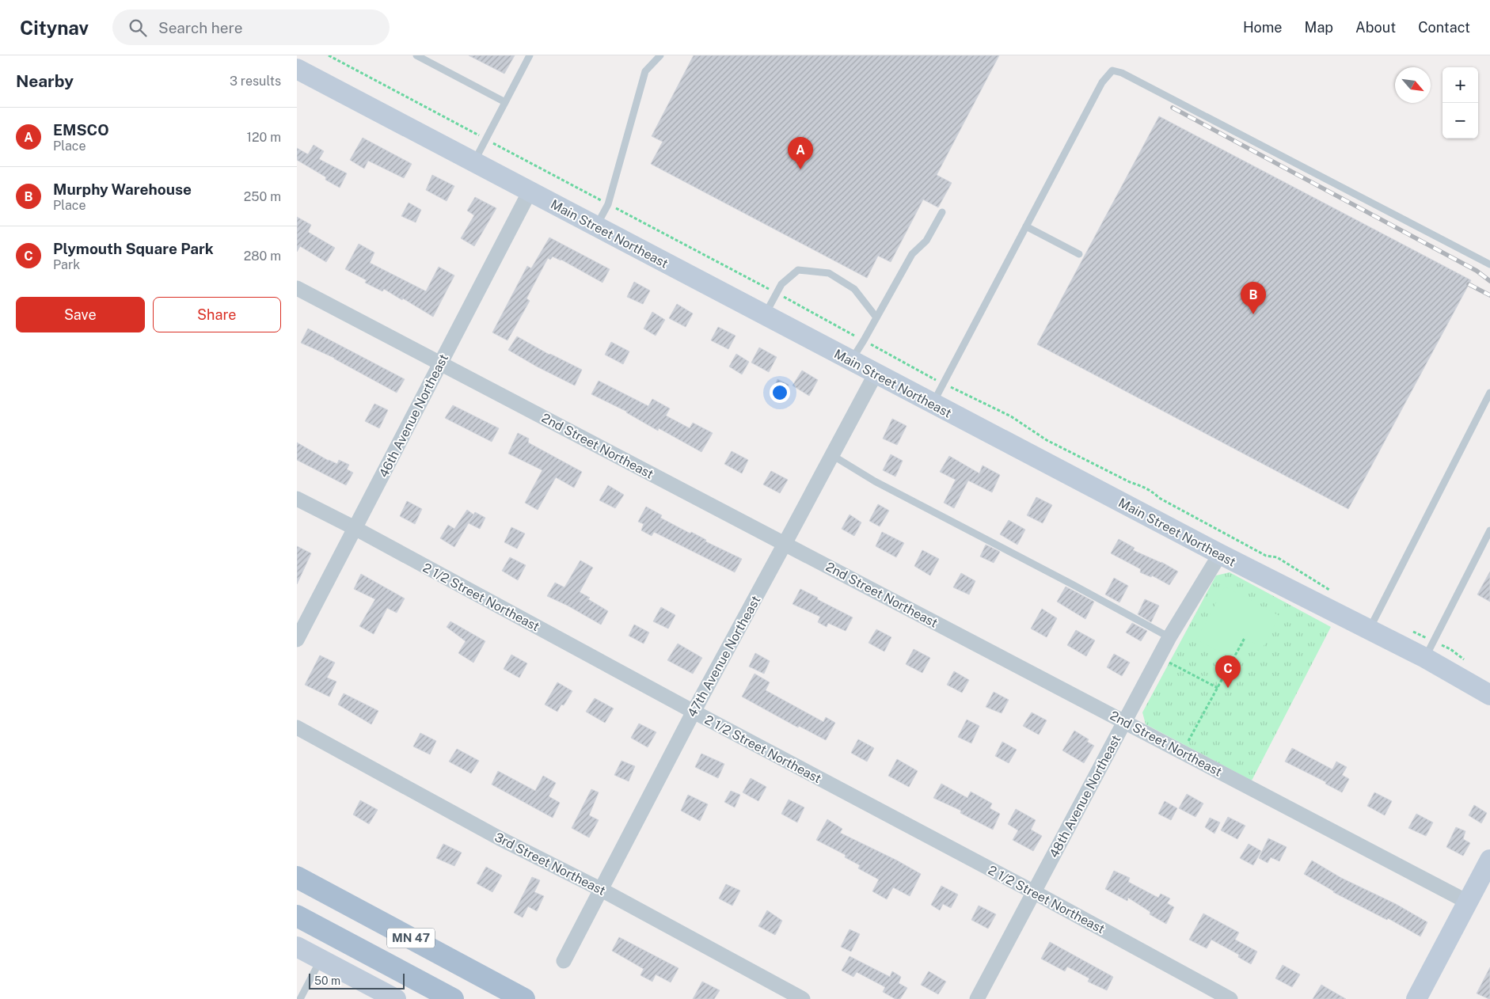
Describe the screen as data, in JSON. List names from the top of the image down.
{
  "streets": {
    "main road": ["MN 47"],
    "street": [
      "Main Street Northeast",
      "46th Avenue Northeast",
      "2nd Street Northeast",
      "2 1/2 Street Northeast",
      "47th Avenue Northeast",
      "48th Avenue Northeast",
      "3rd Street Northeast"
    ]
  },
  "crossings": [
    ["Main Street Northeast", "46th Avenue Northeast"],
    ["Main Street Northeast", "47th Avenue Northeast"],
    ["Main Street Northeast", "48th Avenue Northeast"],
    ["46th Avenue Northeast", "2nd Street Northeast"],
    ["46th Avenue Northeast", "2 1/2 Street Northeast"],
    ["2nd Street Northeast", "47th Avenue Northeast"],
    ["2nd Street Northeast", "48th Avenue Northeast"],
    ["2 1/2 Street Northeast", "47th Avenue Northeast"],
    ["2 1/2 Street Northeast", "48th Avenue Northeast"],
    ["47th Avenue Northeast", "3rd Street Northeast"]
  ],
  "scale_bar": "50 m",
  "north": "bottom right",
  "page": {
    "header": "Citynav",
    "search": "Search here",
    "nav": [
      "Home",
      "Map",
      "About",
      "Contact"
    ],
    "heading": ["Nearby", "3 results"],
    "map_buttons": ["+", "−"],
    "list": [
      {
        "mark": "A",
        "name": "EMSCO",
        "note": "Place",
        "value": "120 m"
      },
      {
        "mark": "B",
        "name": "Murphy Warehouse",
        "note": "Place",
        "value": "250 m"
      },
      {
        "mark": "C",
        "name": "Plymouth Square Park",
        "note": "Park",
        "value": "280 m"
      }
    ],
    "pins": ["A", "B", "C"],
    "buttons": ["Save", "Share"],
    "scale": "50 m"
  }
}
